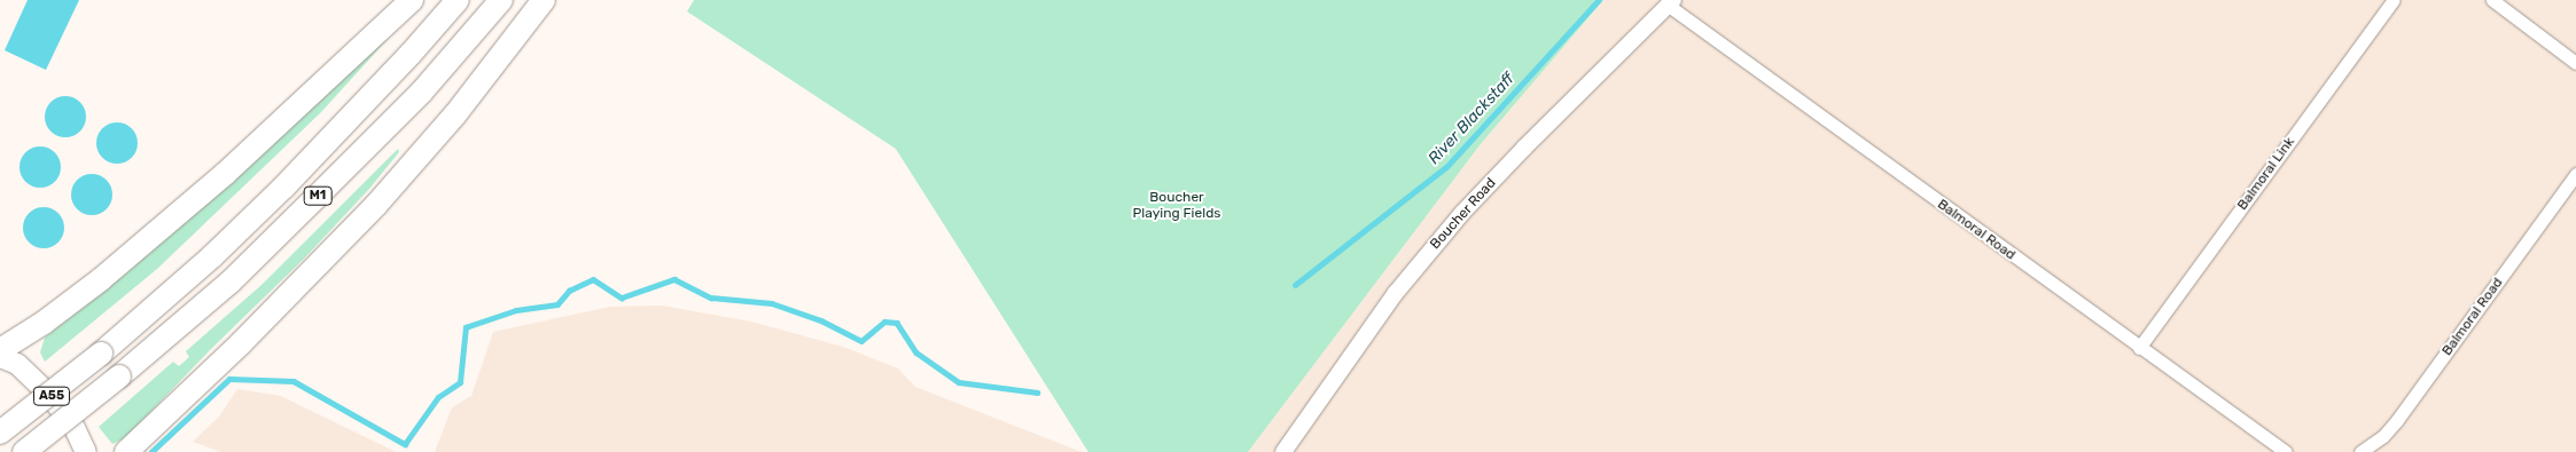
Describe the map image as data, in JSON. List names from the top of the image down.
{
  "streets": {
    "highway": ["M1", "A55"],
    "street": ["Balmoral Link", "Boucher Road", "Balmoral Road"]
  },
  "crossings": [
    ["Balmoral Link", "Balmoral Road"],
    ["Boucher Road", "Balmoral Road"]
  ],
  "water": ["River Blackstaff"],
  "parks": ["Boucher Playing Fields"]
}
